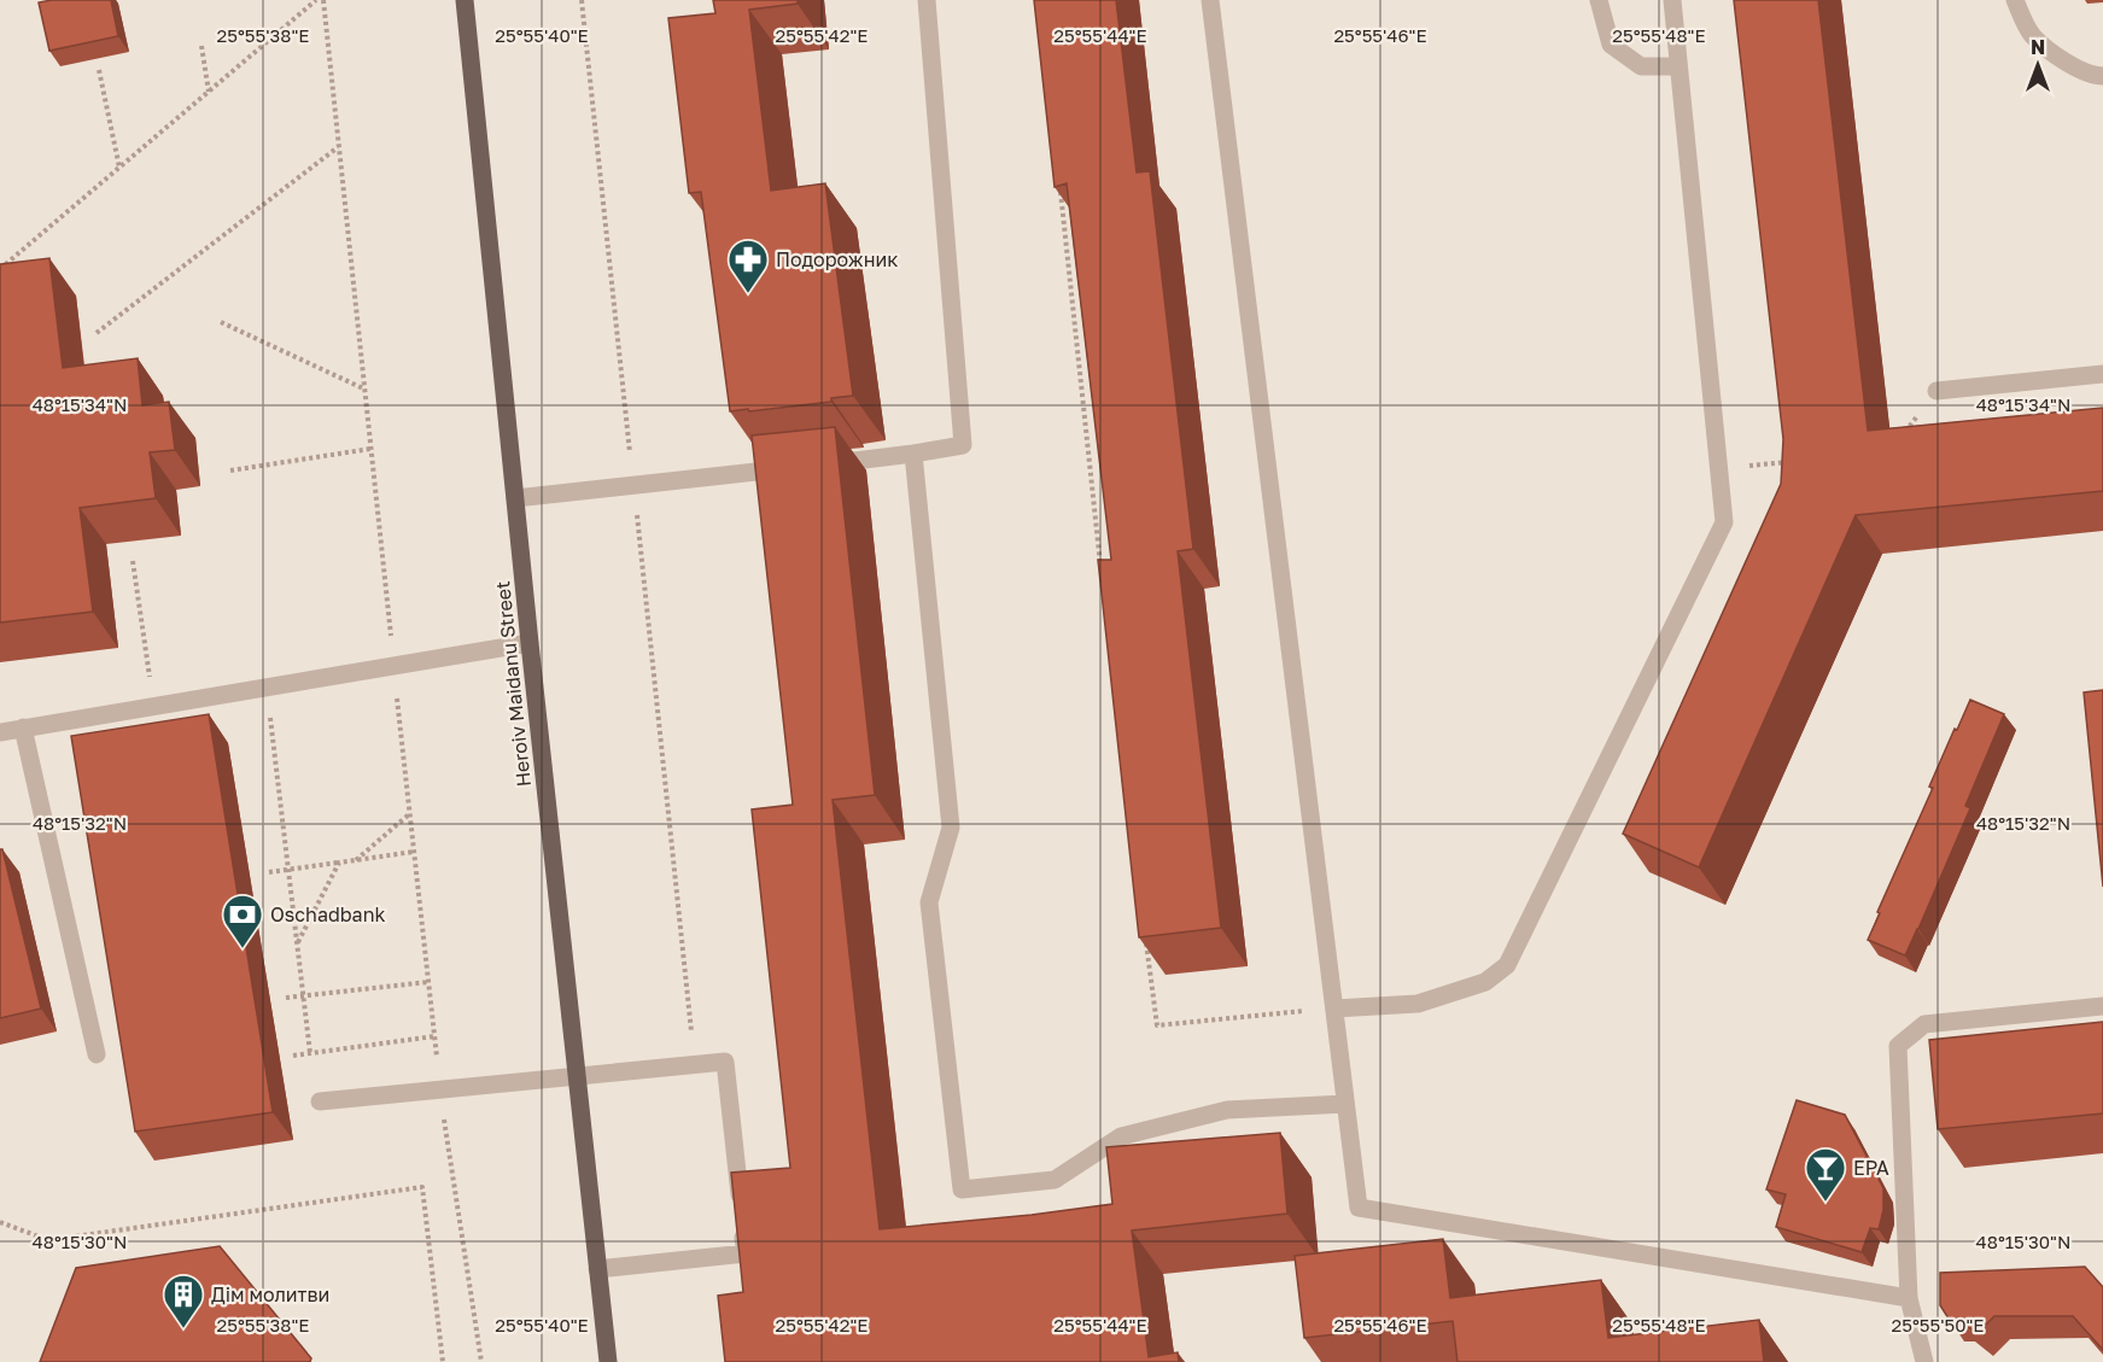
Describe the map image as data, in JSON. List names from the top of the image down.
{
  "streets": {
    "main road": ["Heroiv Maidanu Street"]
  },
  "places": {
    "pharmacy": ["Подорожник"],
    "bank": ["Oschadbank"],
    "bar": ["ЕРА"],
    "building": ["Дім молитви"]
  },
  "north": "top",
  "coordinates": [
    "25°55'38\"E",
    "25°55'40\"E",
    "25°55'42\"E",
    "25°55'44\"E",
    "25°55'46\"E",
    "25°55'48\"E",
    "48°15'34\"N",
    "48°15'32\"N",
    "48°15'30\"N",
    "25°55'50\"E"
  ]
}
